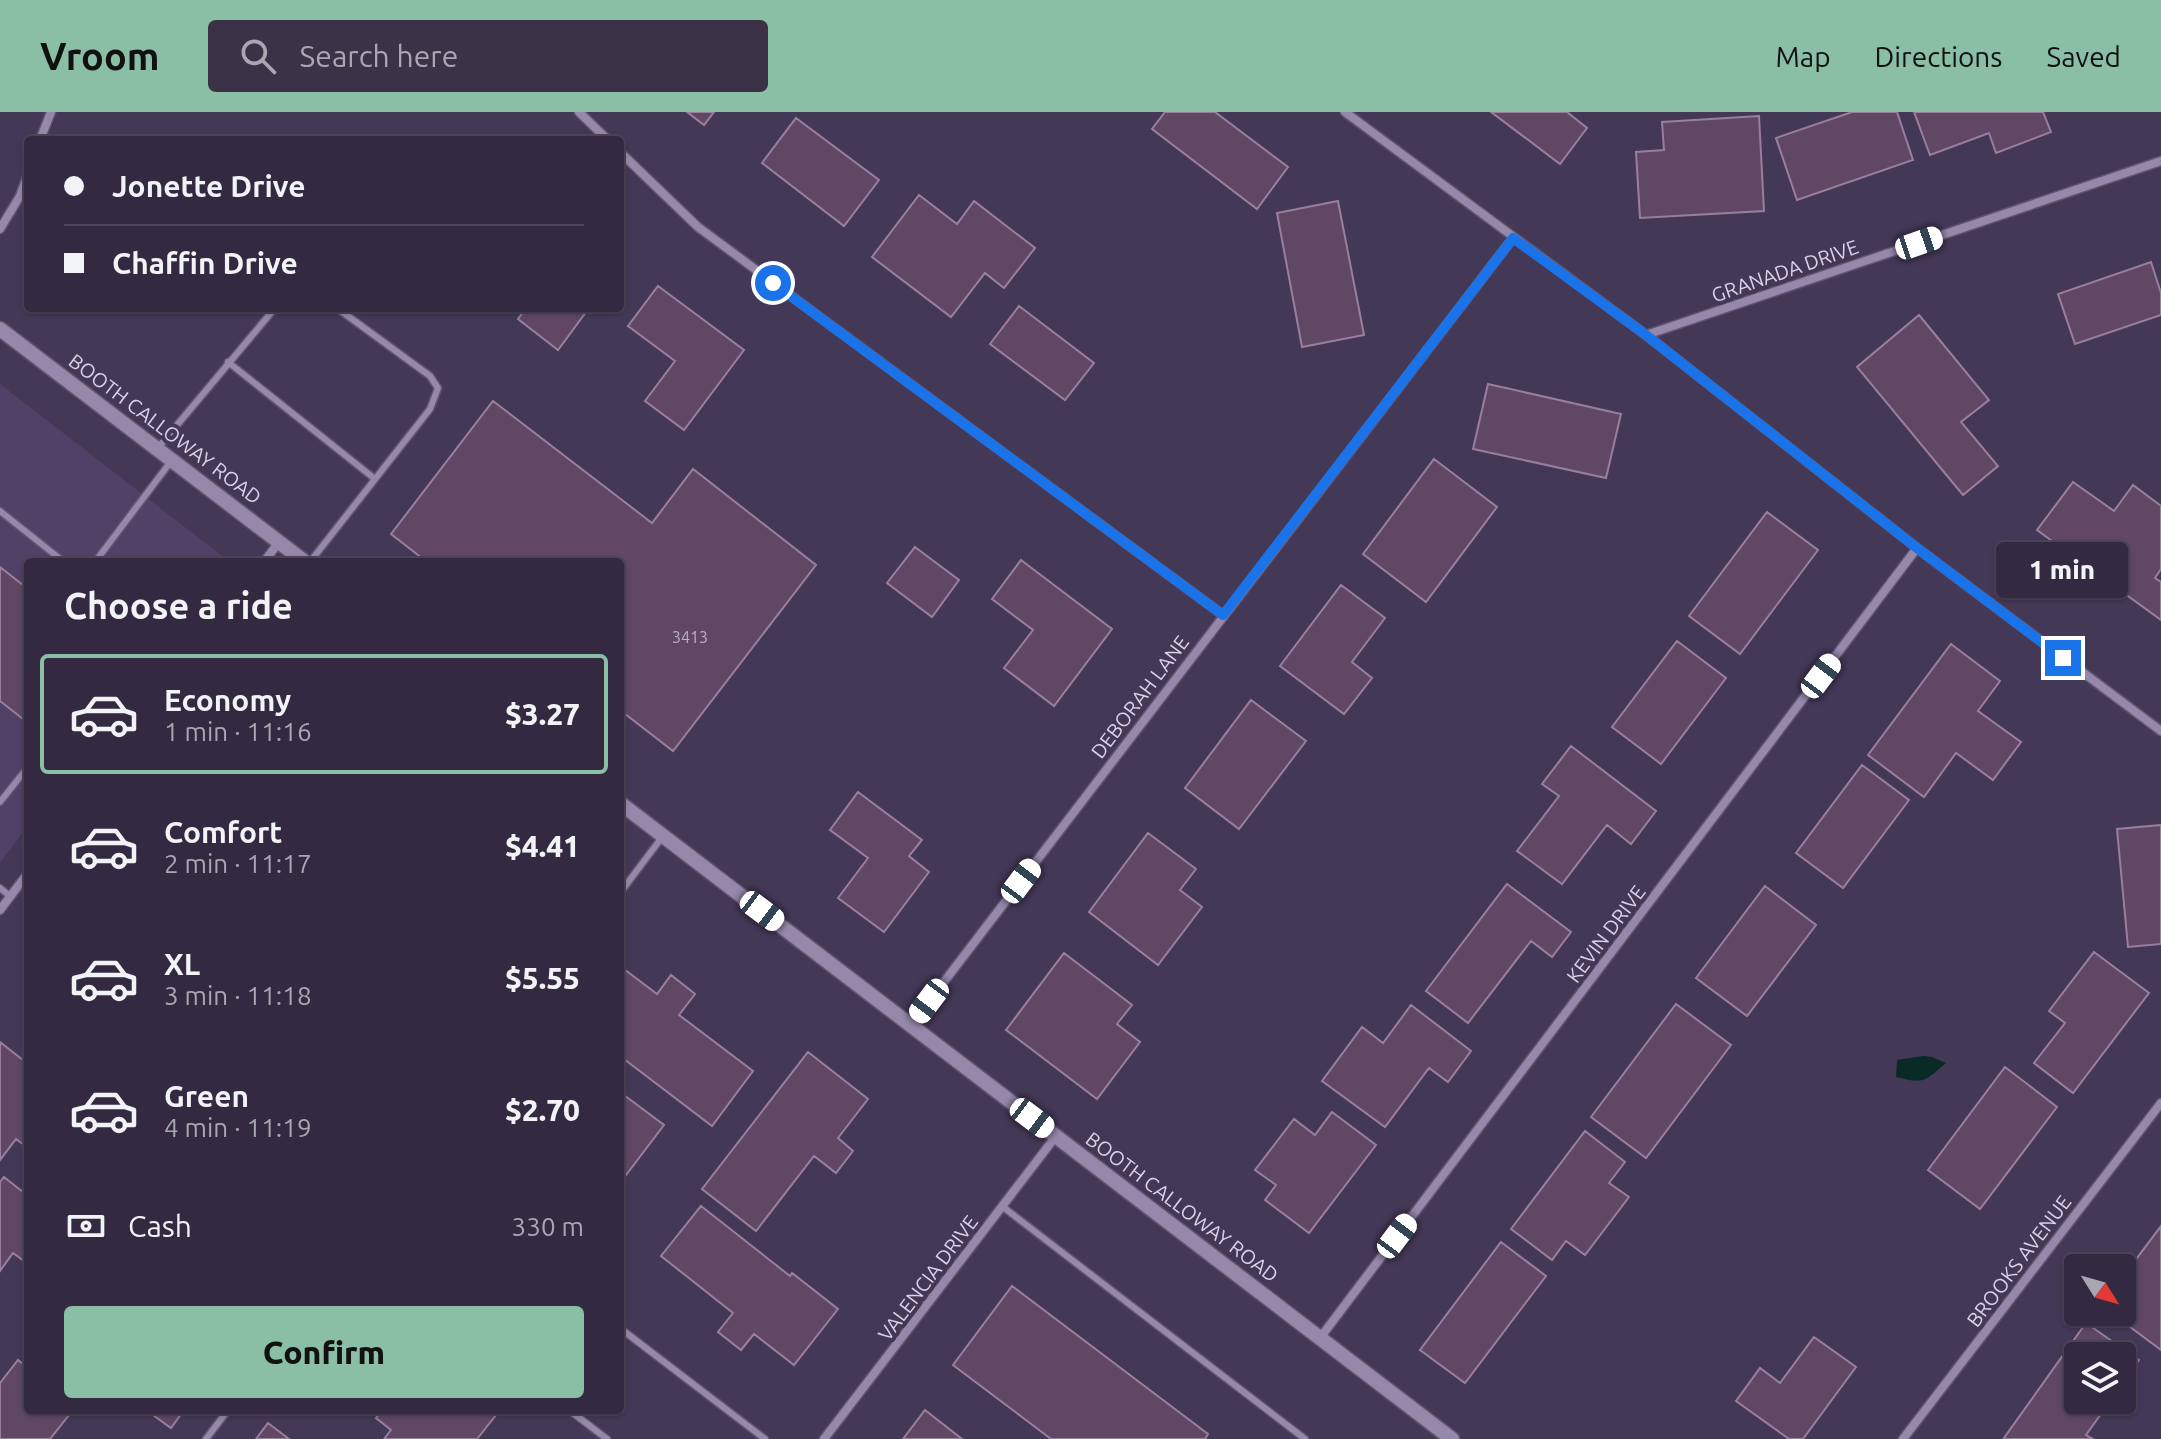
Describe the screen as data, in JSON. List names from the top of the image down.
{
  "streets": {
    "street": [
      "GRANADA DRIVE",
      "BOOTH CALLOWAY ROAD",
      "DEBORAH LANE",
      "KEVIN DRIVE",
      "BROOKS AVENUE",
      "VALENCIA DRIVE"
    ]
  },
  "crossings": [
    ["BOOTH CALLOWAY ROAD", "DEBORAH LANE"],
    ["BOOTH CALLOWAY ROAD", "KEVIN DRIVE"],
    ["BOOTH CALLOWAY ROAD", "VALENCIA DRIVE"]
  ],
  "house_numbers": ["3413"],
  "north": "bottom right",
  "page": {
    "header": "Vroom",
    "search": "Search here",
    "nav": ["Map", "Directions", "Saved"],
    "banner": ["Jonette Drive", "Chaffin Drive"],
    "bubble": "1 min",
    "heading": "Choose a ride",
    "list": [
      {
        "name": "Economy",
        "note": "1 min · 11:16",
        "value": "$3.27"
      },
      {
        "name": "Comfort",
        "note": "2 min · 11:17",
        "value": "$4.41"
      },
      {
        "name": "XL",
        "note": "3 min · 11:18",
        "value": "$5.55"
      },
      {
        "name": "Green",
        "note": "4 min · 11:19",
        "value": "$2.70"
      }
    ],
    "pay": ["Cash", "330 m"],
    "buttons": "Confirm"
  }
}
